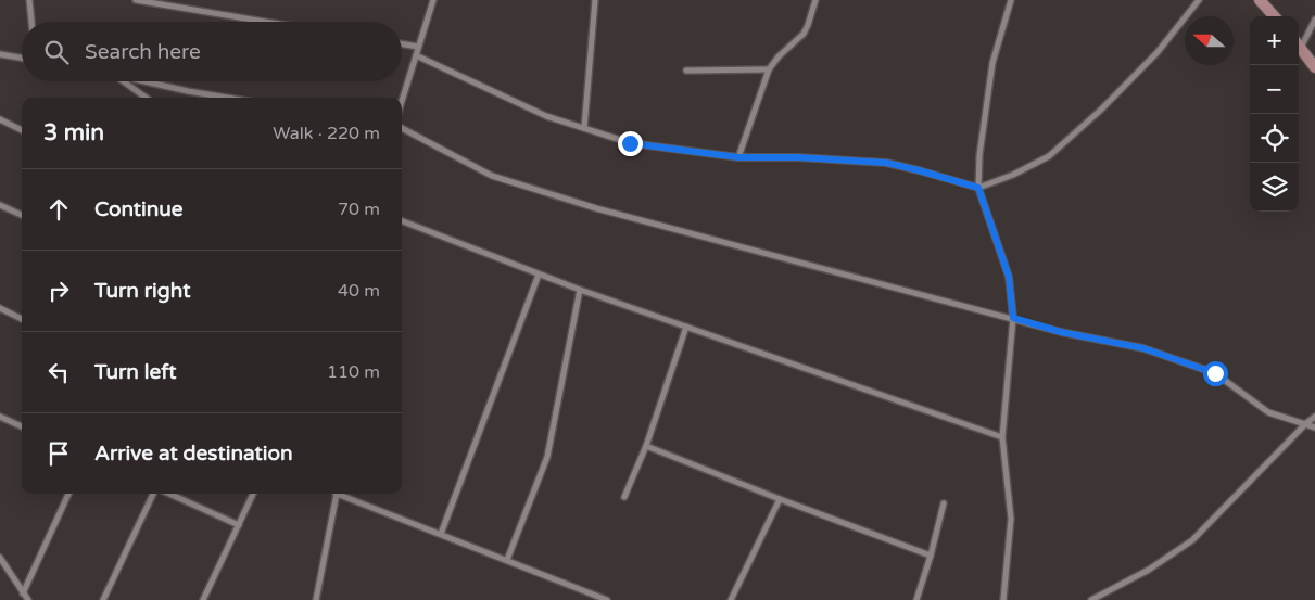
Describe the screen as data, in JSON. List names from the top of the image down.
{
  "north": "left",
  "page": {
    "map_buttons": ["+", "−"],
    "search": "Search here",
    "heading": ["3 min", "Walk · 220 m"],
    "list": [
      ["Continue", "70 m"],
      ["Turn right", "40 m"],
      ["Turn left", "110 m"],
      "Arrive at destination"
    ]
  }
}
